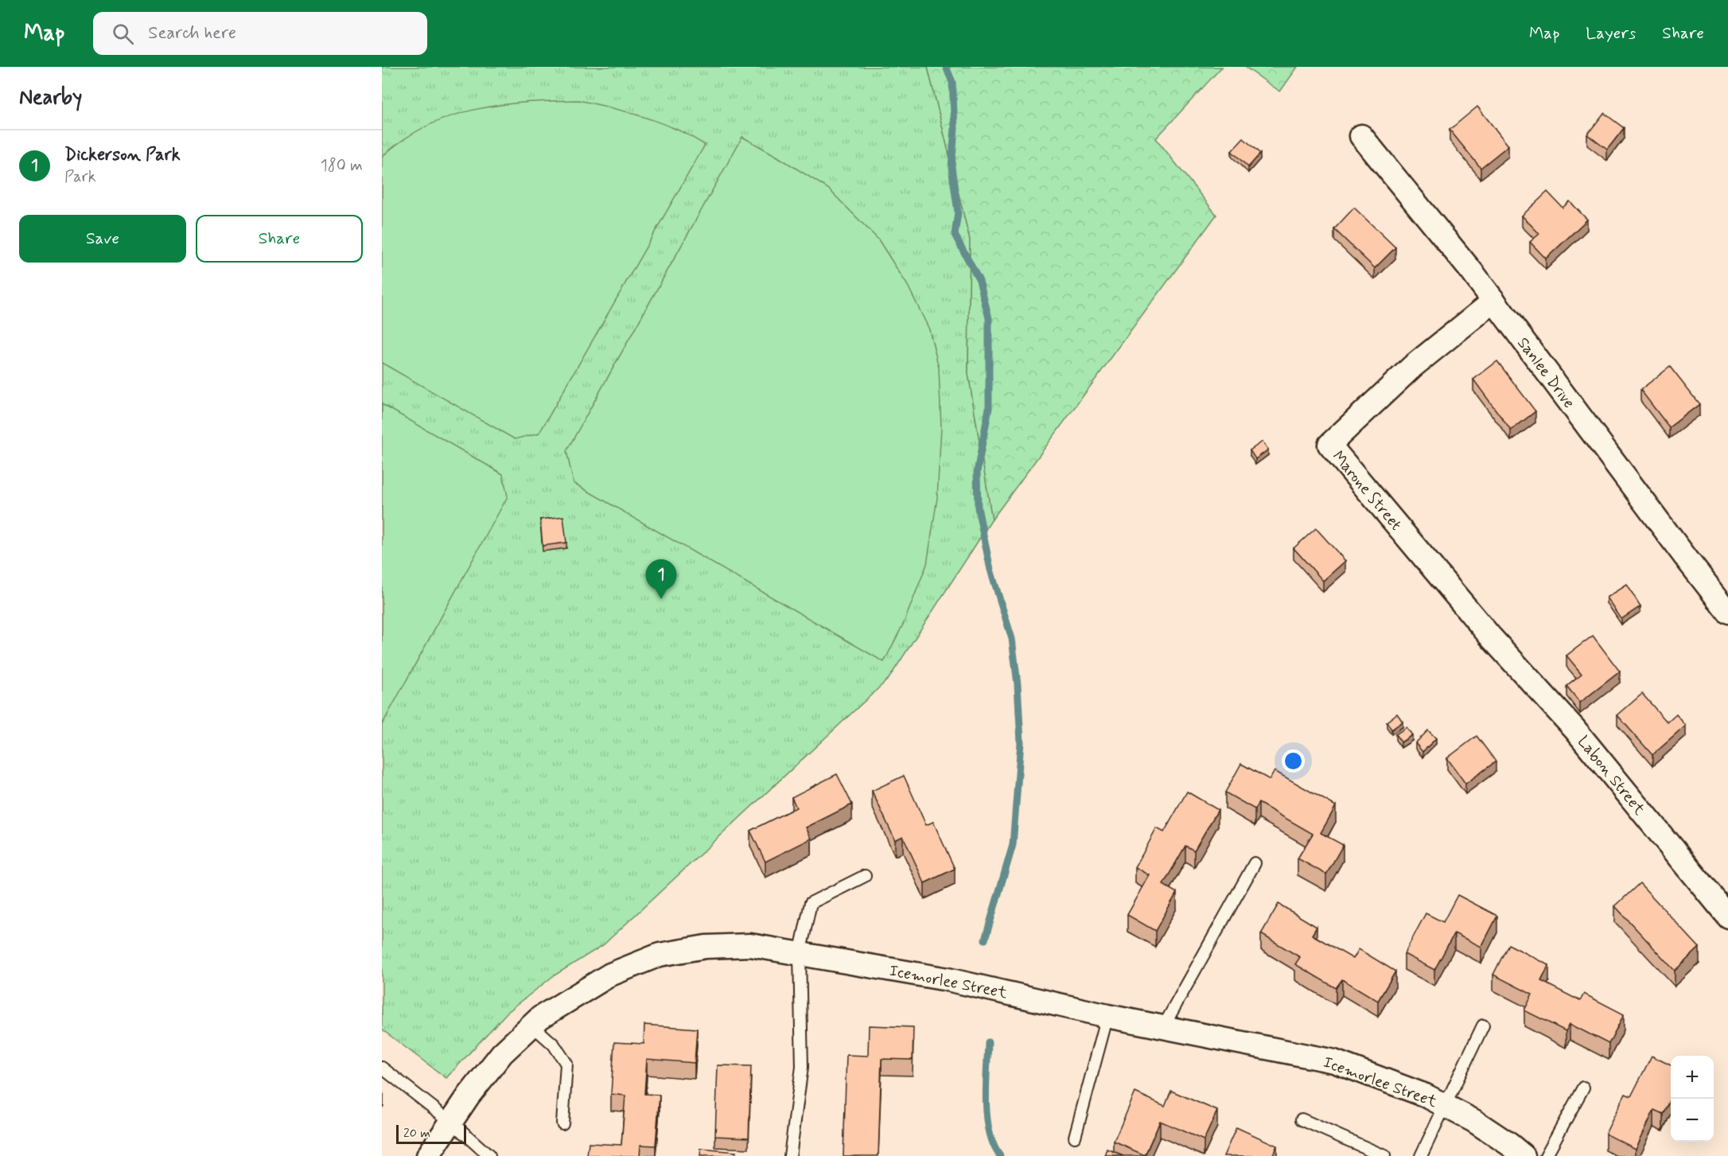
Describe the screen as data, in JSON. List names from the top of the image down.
{
  "streets": {
    "street": [
      "Sanlee Drive",
      "Marone Street",
      "Labon Street",
      "Icemorlee Street"
    ]
  },
  "crossings": [
    ["Sanlee Drive", "Marone Street"],
    ["Marone Street", "Labon Street"]
  ],
  "scale_bar": "20 m",
  "page": {
    "header": "Map",
    "search": "Search here",
    "nav": ["Map", "Layers", "Share"],
    "heading": "Nearby",
    "list": [
      {
        "mark": "1",
        "name": "Dickerson Park",
        "note": "Park",
        "value": "180 m"
      }
    ],
    "buttons": ["Save", "Share"],
    "pins": "1",
    "map_buttons": ["+", "−"],
    "scale": "20 m"
  }
}
